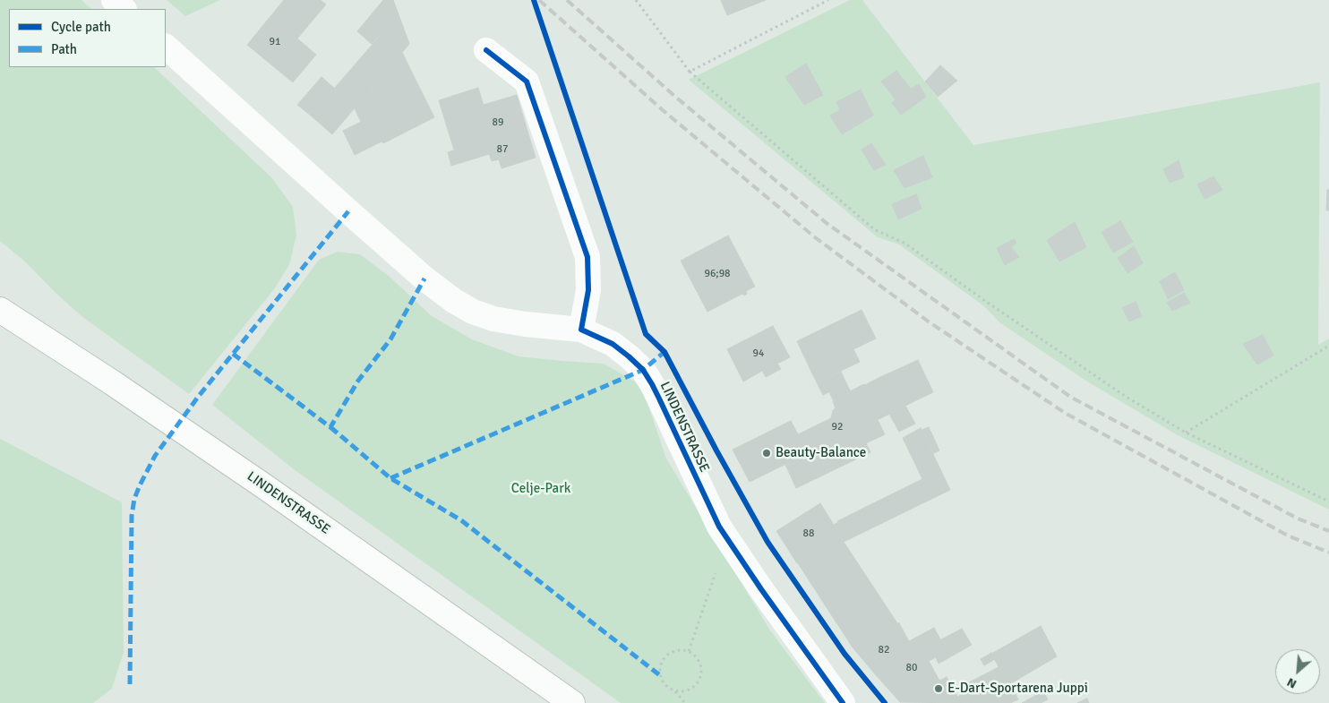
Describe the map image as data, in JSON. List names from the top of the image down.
{
  "streets": {
    "street": ["LINDENSTRASSE"]
  },
  "parks": ["Celje-Park"],
  "places": ["Beauty-Balance", "E-Dart-Sportarena Juppi"],
  "house_numbers": [
    "91",
    "89",
    "87",
    "96;98",
    "94",
    "92",
    "88",
    "82",
    "80"
  ],
  "legend": ["Cycle path", "Path"],
  "north": "bottom left"
}
